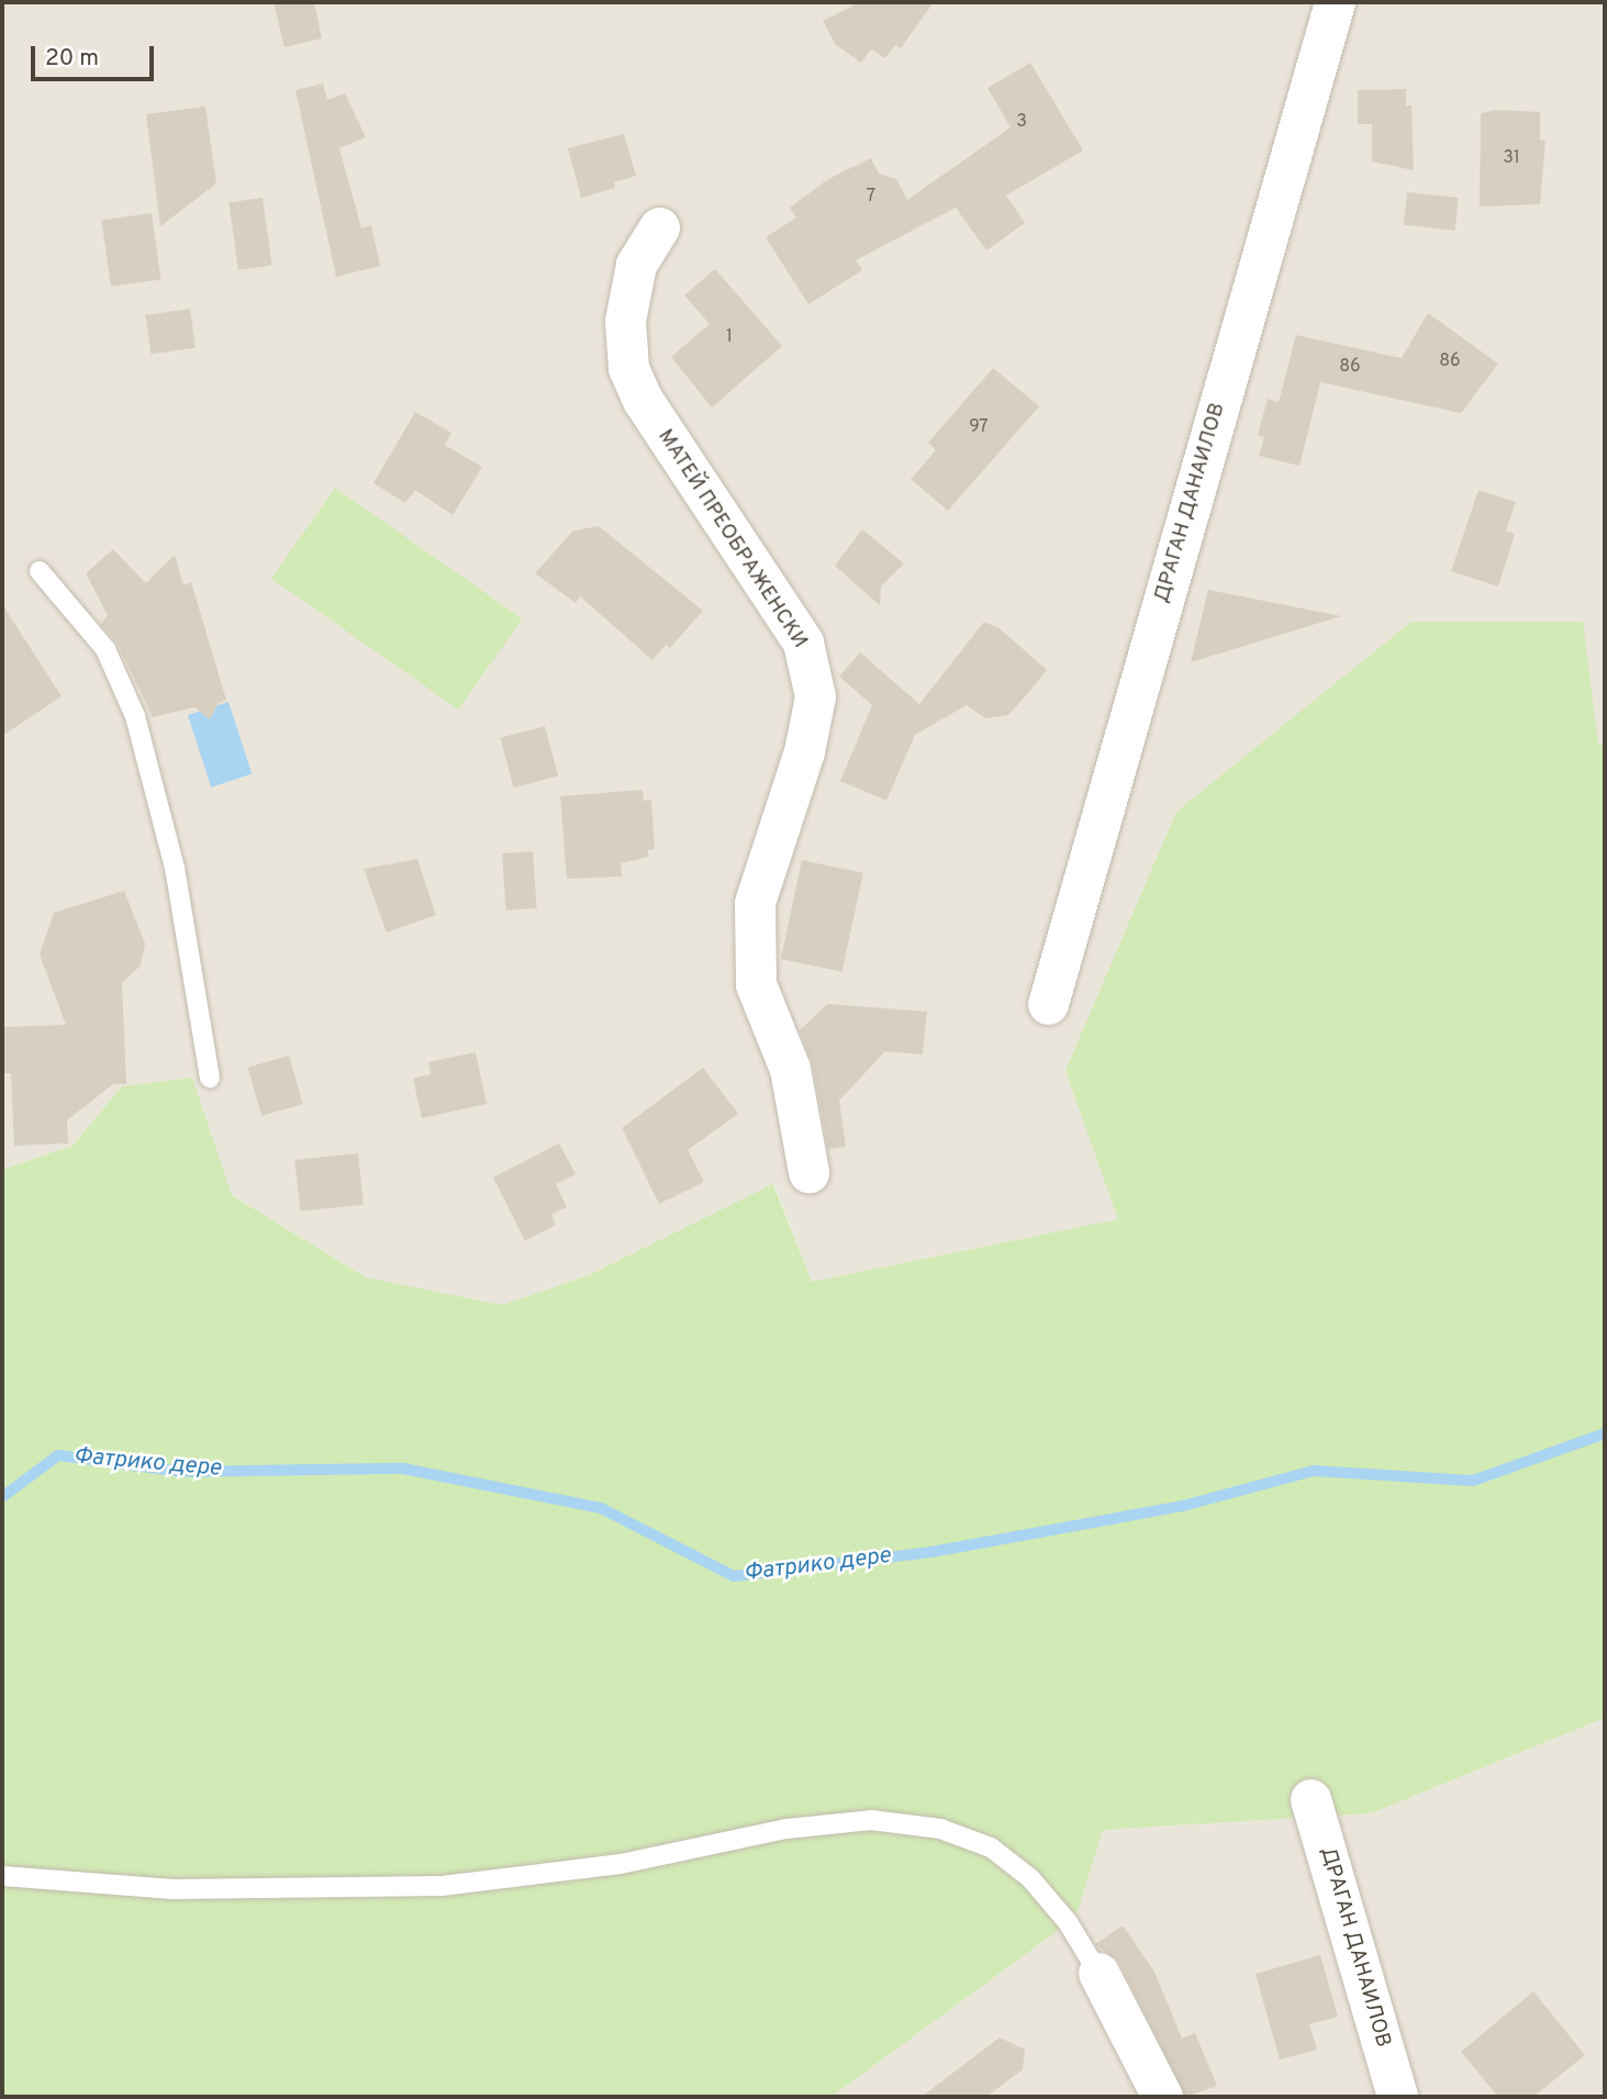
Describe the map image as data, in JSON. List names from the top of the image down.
{
  "streets": {
    "street": ["ДРАГАН ДАНАИЛОВ", "МАТЕЙ ПРЕОБРАЖЕНСКИ"]
  },
  "water": ["Фатрико дере"],
  "house_numbers": [
    "3",
    "31",
    "7",
    "1",
    "86",
    "86",
    "97"
  ],
  "scale_bar": "20 m"
}
